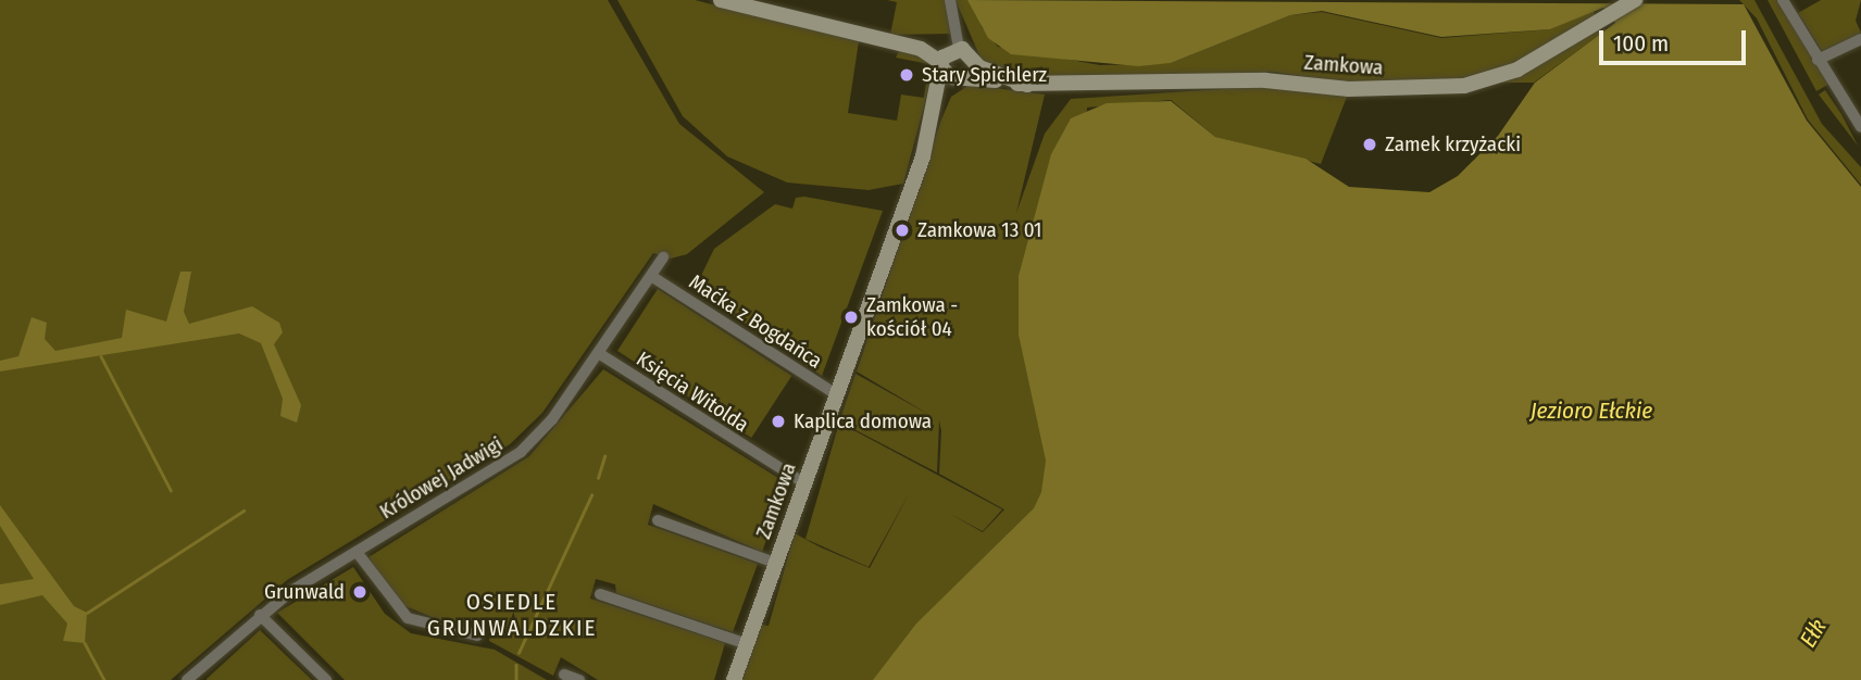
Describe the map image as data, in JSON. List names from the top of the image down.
{
  "streets": {
    "street": [
      "Zamkowa",
      "Maćka z Bogdańca",
      "Księcia Witolda",
      "Królowej Jadwigi"
    ]
  },
  "crossings": [
    ["Zamkowa", "Maćka z Bogdańca"],
    ["Zamkowa", "Księcia Witolda"],
    ["Maćka z Bogdańca", "Królowej Jadwigi"],
    ["Księcia Witolda", "Królowej Jadwigi"]
  ],
  "districts": ["OSIEDLE GRUNWALDZKIE"],
  "water": ["Jezioro Ełckie", "Ełk"],
  "places": [
    "Stary Spichlerz",
    "Zamek krzyżacki",
    "Zamkowa 13 01",
    "Zamkowa - kościół 04",
    "Kaplica domowa",
    "Grunwald"
  ],
  "scale_bar": "100 m"
}
